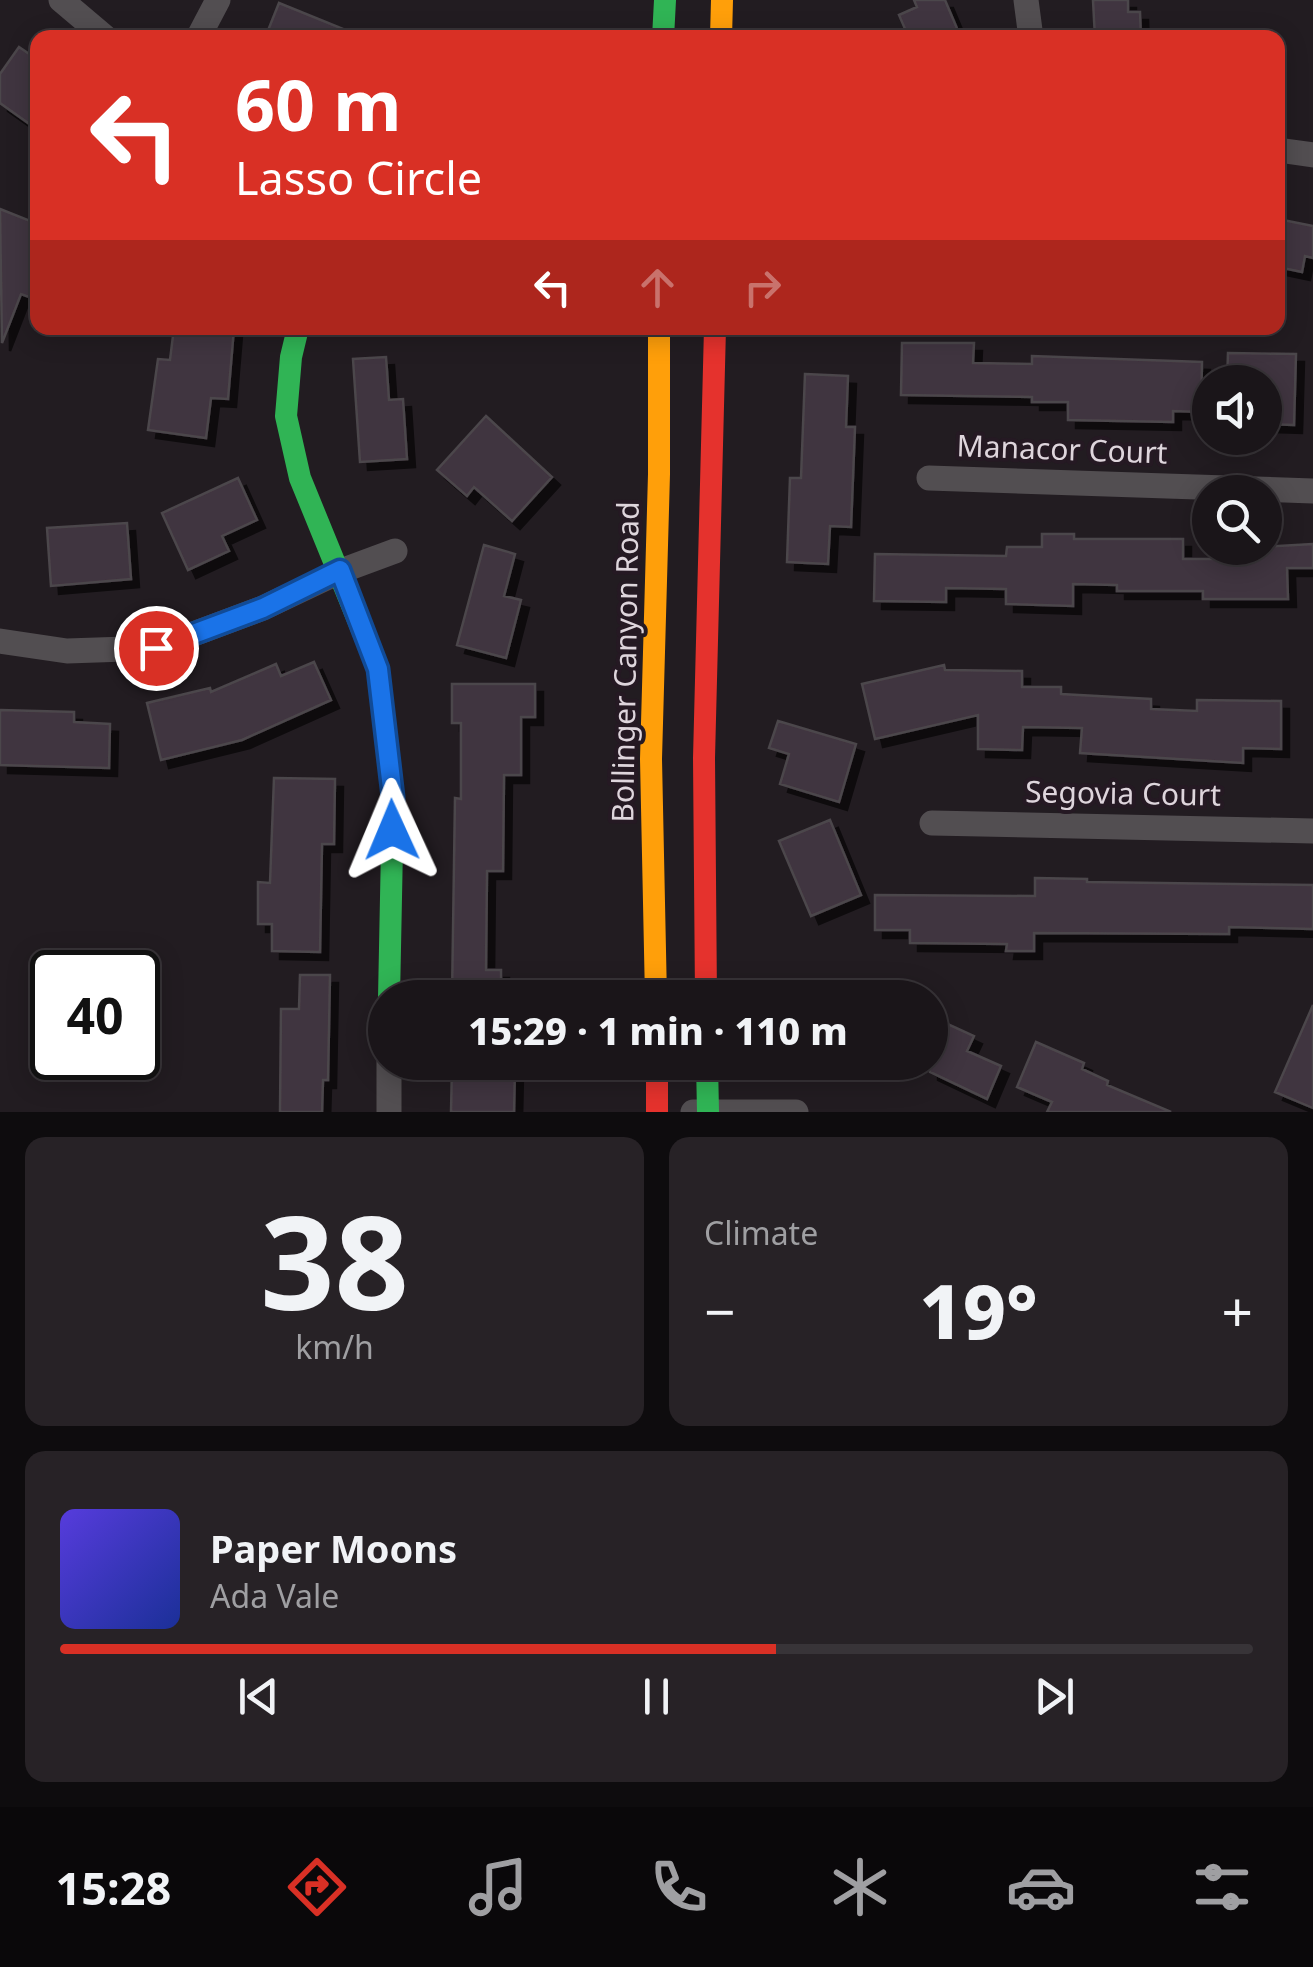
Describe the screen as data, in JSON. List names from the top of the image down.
{
  "streets": {
    "main road": ["Bollinger Canyon Road"],
    "street": ["Manacor Court", "Segovia Court"]
  },
  "page": {
    "turn": ["60 m", "Lasso Circle"],
    "limit": "40",
    "trip": "15:29 · 1 min · 110 m",
    "tile": [
      ["38", "km/h"],
      "Climate"
    ],
    "heat": ["−", "19°", "+"],
    "song": ["Paper Moons", "Ada Vale"],
    "tabs": "15:28"
  }
}
